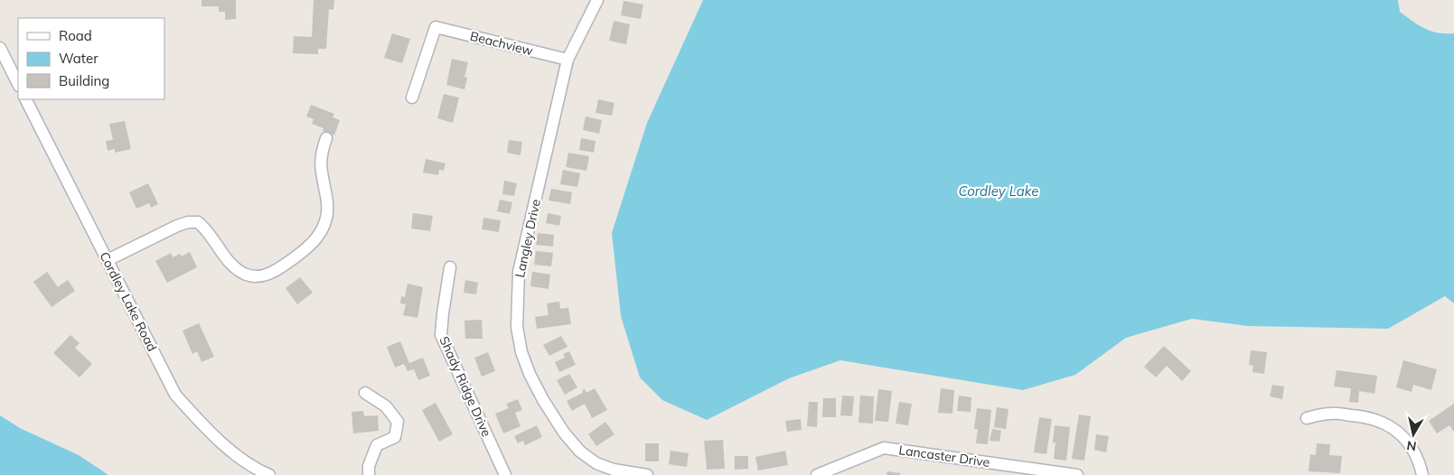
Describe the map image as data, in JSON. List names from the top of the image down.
{
  "streets": {
    "street": [
      "Beachview",
      "Langley Drive",
      "Cordley Lake Road",
      "Shady Ridge Drive",
      "Lancaster Drive"
    ]
  },
  "crossings": [
    ["Beachview", "Langley Drive"]
  ],
  "water": ["Cordley Lake"],
  "legend": ["Road", "Water", "Building"],
  "north": "bottom"
}
